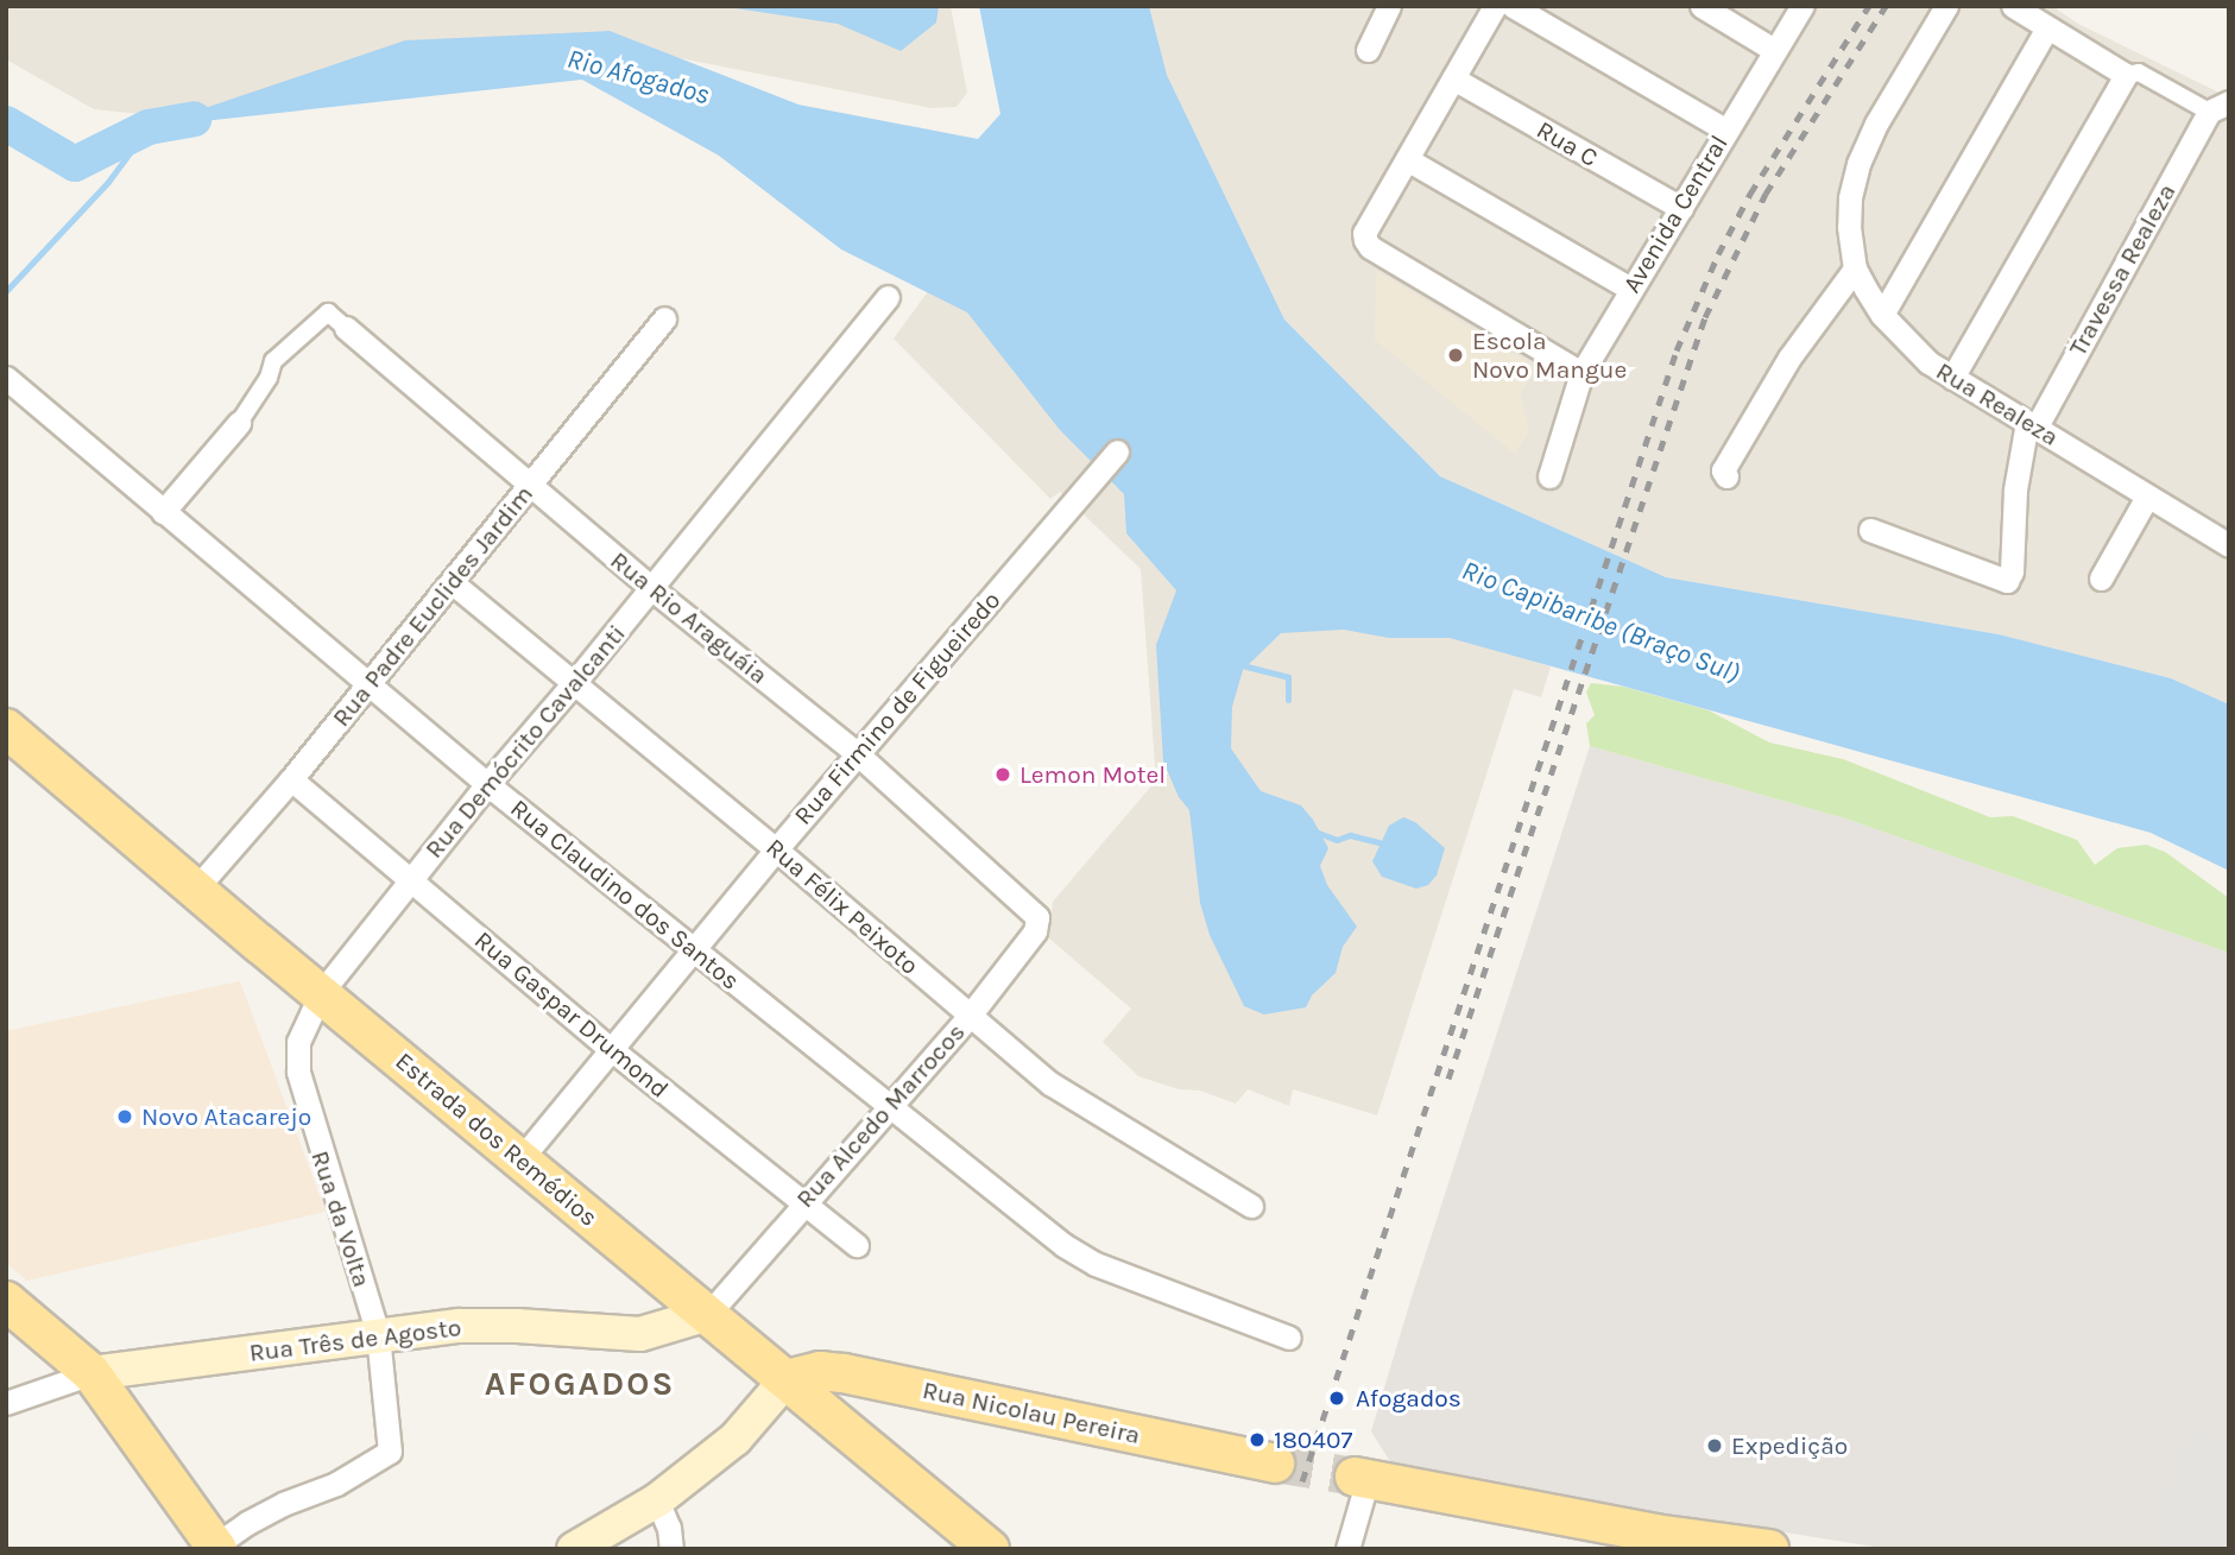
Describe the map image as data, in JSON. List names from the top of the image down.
{
  "streets": {
    "main road": ["Estrada dos Remédios", "Rua Três de Agosto", "Rua Nicolau Pereira"],
    "street": [
      "Rua C",
      "Avenida Central",
      "Travessa Realeza",
      "Rua Realeza",
      "Rua Padre Euclides Jardim",
      "Rua Rio Araguáia",
      "Rua Firmino de Figueiredo",
      "Rua Demócrito Cavalcanti",
      "Rua Claudino dos Santos",
      "Rua Félix Peixoto",
      "Rua Gaspar Drumond",
      "Rua Alcedo Marrocos",
      "Rua da Volta"
    ]
  },
  "crossings": [
    ["Rua C", "Avenida Central"],
    ["Travessa Realeza", "Rua Realeza"],
    ["Rua Padre Euclides Jardim", "Rua Rio Araguáia"],
    ["Rua Padre Euclides Jardim", "Rua Claudino dos Santos"],
    ["Rua Padre Euclides Jardim", "Rua Félix Peixoto"],
    ["Rua Padre Euclides Jardim", "Rua Gaspar Drumond"],
    ["Rua Padre Euclides Jardim", "Estrada dos Remédios"],
    ["Rua Rio Araguáia", "Rua Firmino de Figueiredo"],
    ["Rua Rio Araguáia", "Rua Demócrito Cavalcanti"],
    ["Rua Rio Araguáia", "Rua Alcedo Marrocos"],
    ["Rua Firmino de Figueiredo", "Rua Claudino dos Santos"],
    ["Rua Firmino de Figueiredo", "Rua Félix Peixoto"],
    ["Rua Firmino de Figueiredo", "Rua Gaspar Drumond"],
    ["Rua Firmino de Figueiredo", "Estrada dos Remédios"],
    ["Rua Demócrito Cavalcanti", "Rua Claudino dos Santos"],
    ["Rua Demócrito Cavalcanti", "Rua Félix Peixoto"],
    ["Rua Demócrito Cavalcanti", "Rua Gaspar Drumond"],
    ["Rua Demócrito Cavalcanti", "Estrada dos Remédios"],
    ["Rua Demócrito Cavalcanti", "Rua da Volta"],
    ["Rua Claudino dos Santos", "Rua Alcedo Marrocos"],
    ["Rua Félix Peixoto", "Rua Alcedo Marrocos"],
    ["Rua Gaspar Drumond", "Rua Alcedo Marrocos"],
    ["Rua Alcedo Marrocos", "Estrada dos Remédios"],
    ["Rua Alcedo Marrocos", "Rua Três de Agosto"],
    ["Estrada dos Remédios", "Rua da Volta"],
    ["Estrada dos Remédios", "Rua Três de Agosto"],
    ["Estrada dos Remédios", "Rua Nicolau Pereira"],
    ["Rua da Volta", "Rua Três de Agosto"]
  ],
  "districts": ["AFOGADOS"],
  "water": ["Rio Afogados", "Rio Capibaribe (Braço Sul)"],
  "places": [
    "Escola Novo Mangue",
    "Lemon Motel",
    "Novo Atacarejo",
    "Afogados",
    "180407",
    "Expedição"
  ]
}
